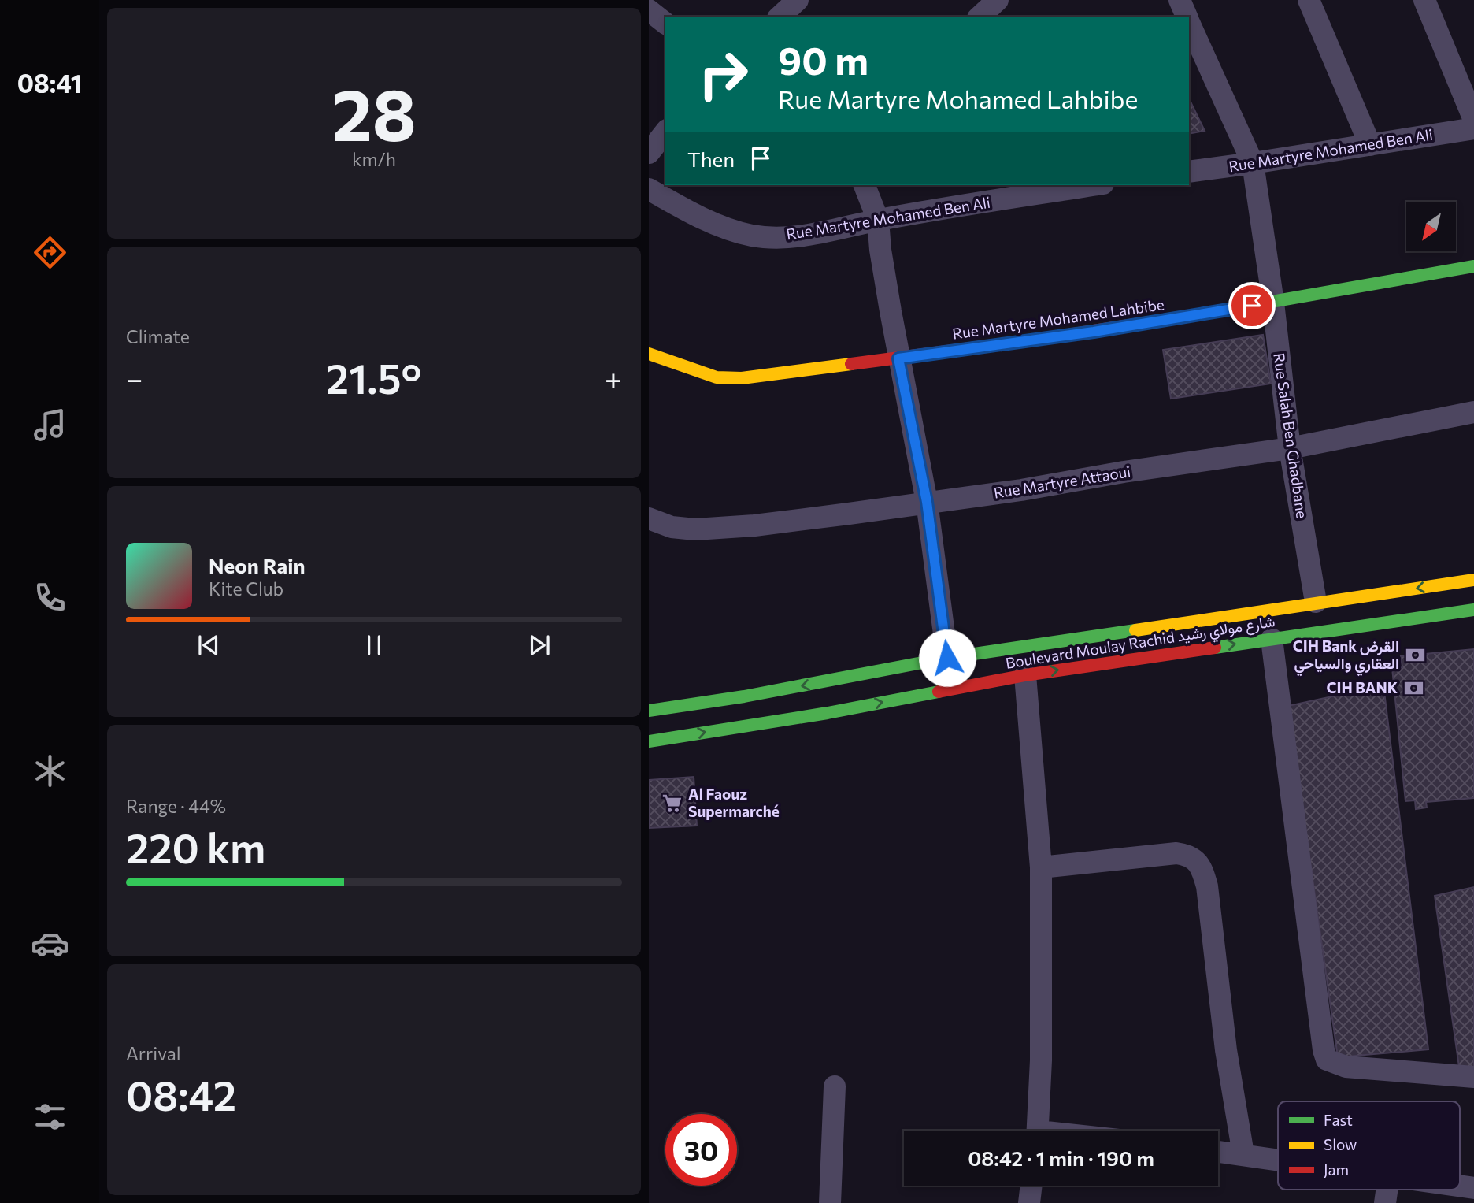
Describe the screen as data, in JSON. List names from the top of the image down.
{
  "streets": {
    "main road": ["Rue Martyre Mohamed Lahbibe", "Boulevard Moulay Rachid شارع مولاي رشيد"],
    "street": ["Rue Martyre Mohamed Ben Ali", "Rue Salah Ben Ghadbane", "Rue Martyre Attaoui"]
  },
  "crossings": [
    ["Rue Martyre Mohamed Ben Ali", "Rue Salah Ben Ghadbane"],
    ["Rue Martyre Mohamed Lahbibe", "Rue Salah Ben Ghadbane"],
    ["Rue Salah Ben Ghadbane", "Rue Martyre Attaoui"],
    ["Rue Salah Ben Ghadbane", "Boulevard Moulay Rachid شارع مولاي رشيد"]
  ],
  "places": {
    "bank": ["CIH Bank القرض العقاري والسياحي", "CIH BANK"],
    "supermarket": ["Al Faouz Supermarché"]
  },
  "legend": ["Fast", "Slow", "Jam"],
  "north": "bottom left",
  "page": {
    "tabs": "08:41",
    "tile": [
      ["28", "km/h"],
      "Climate",
      ["Range · 44%", "220 km"],
      ["Arrival", "08:42"]
    ],
    "turn": ["90 m", "Rue Martyre Mohamed Lahbibe"],
    "then": "Then",
    "heat": ["−", "21.5°", "+"],
    "song": ["Neon Rain", "Kite Club"],
    "limit": "30",
    "trip": "08:42 · 1 min · 190 m"
  }
}
